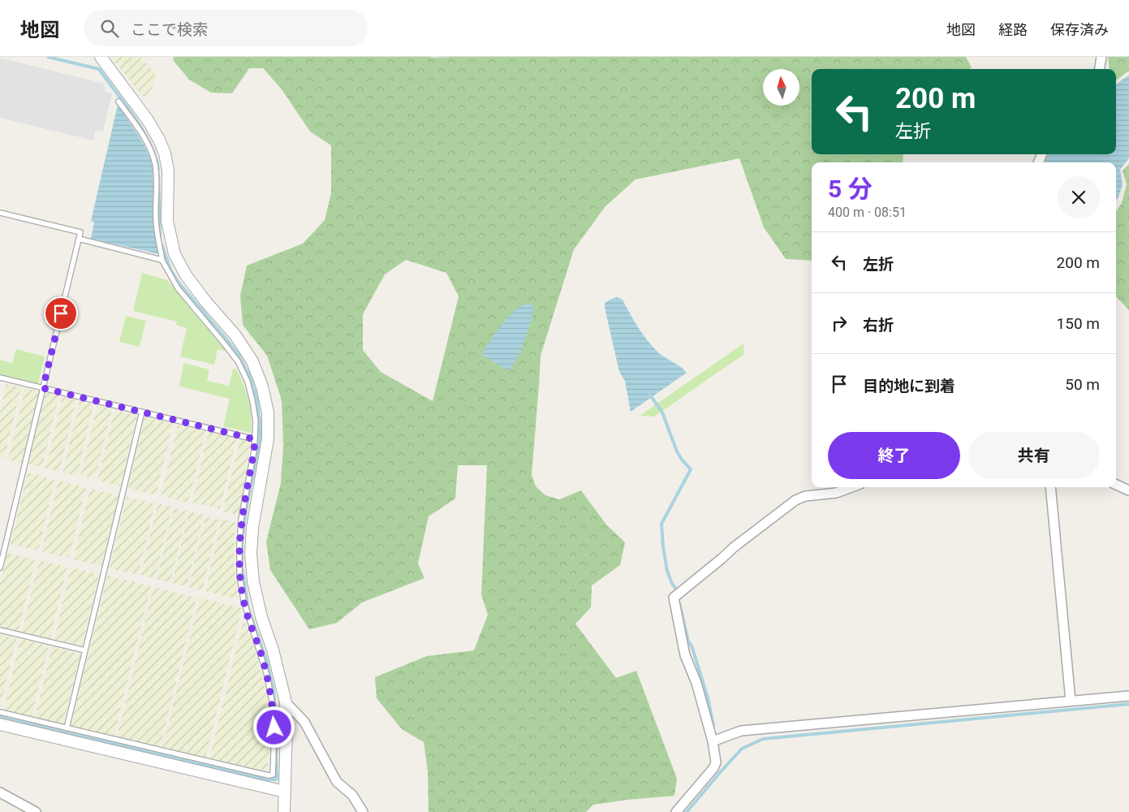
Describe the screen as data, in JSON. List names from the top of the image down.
{
  "north": "top",
  "page": {
    "header": "地図",
    "search": "ここで検索",
    "nav": ["地図", "経路", "保存済み"],
    "turn": ["200 m", "左折"],
    "heading": ["5 分", "400 m · 08:51"],
    "list": [
      {
        "name": "左折",
        "value": "200 m"
      },
      {
        "name": "右折",
        "value": "150 m"
      },
      {
        "name": "目的地に到着",
        "value": "50 m"
      }
    ],
    "buttons": ["終了", "共有"]
  }
}
